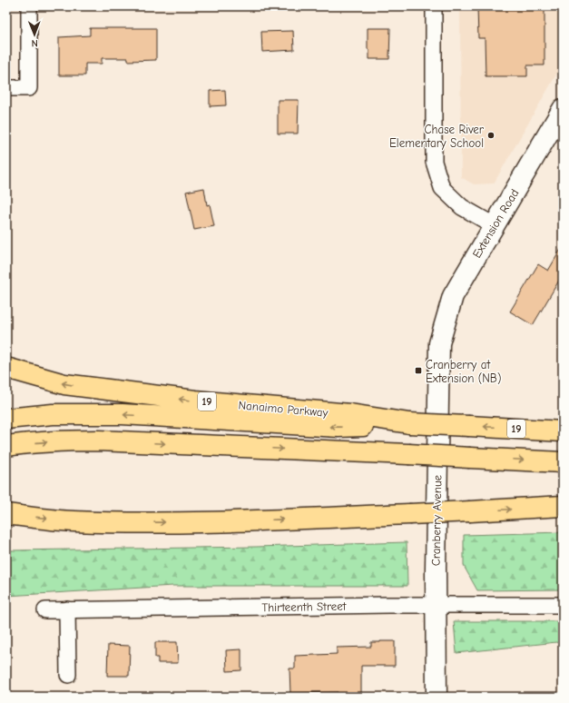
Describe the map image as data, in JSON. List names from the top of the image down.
{
  "streets": {
    "highway": ["19", "Nanaimo Parkway"],
    "street": ["Extension Road", "Cranberry Avenue", "Thirteenth Street"]
  },
  "crossings": [
    ["Extension Road", "Cranberry Avenue"],
    ["Cranberry Avenue", "Thirteenth Street"]
  ],
  "places": {
    "other": ["Chase River Elementary School"],
    "transit": ["Cranberry at Extension (NB)"]
  },
  "north": "bottom"
}
